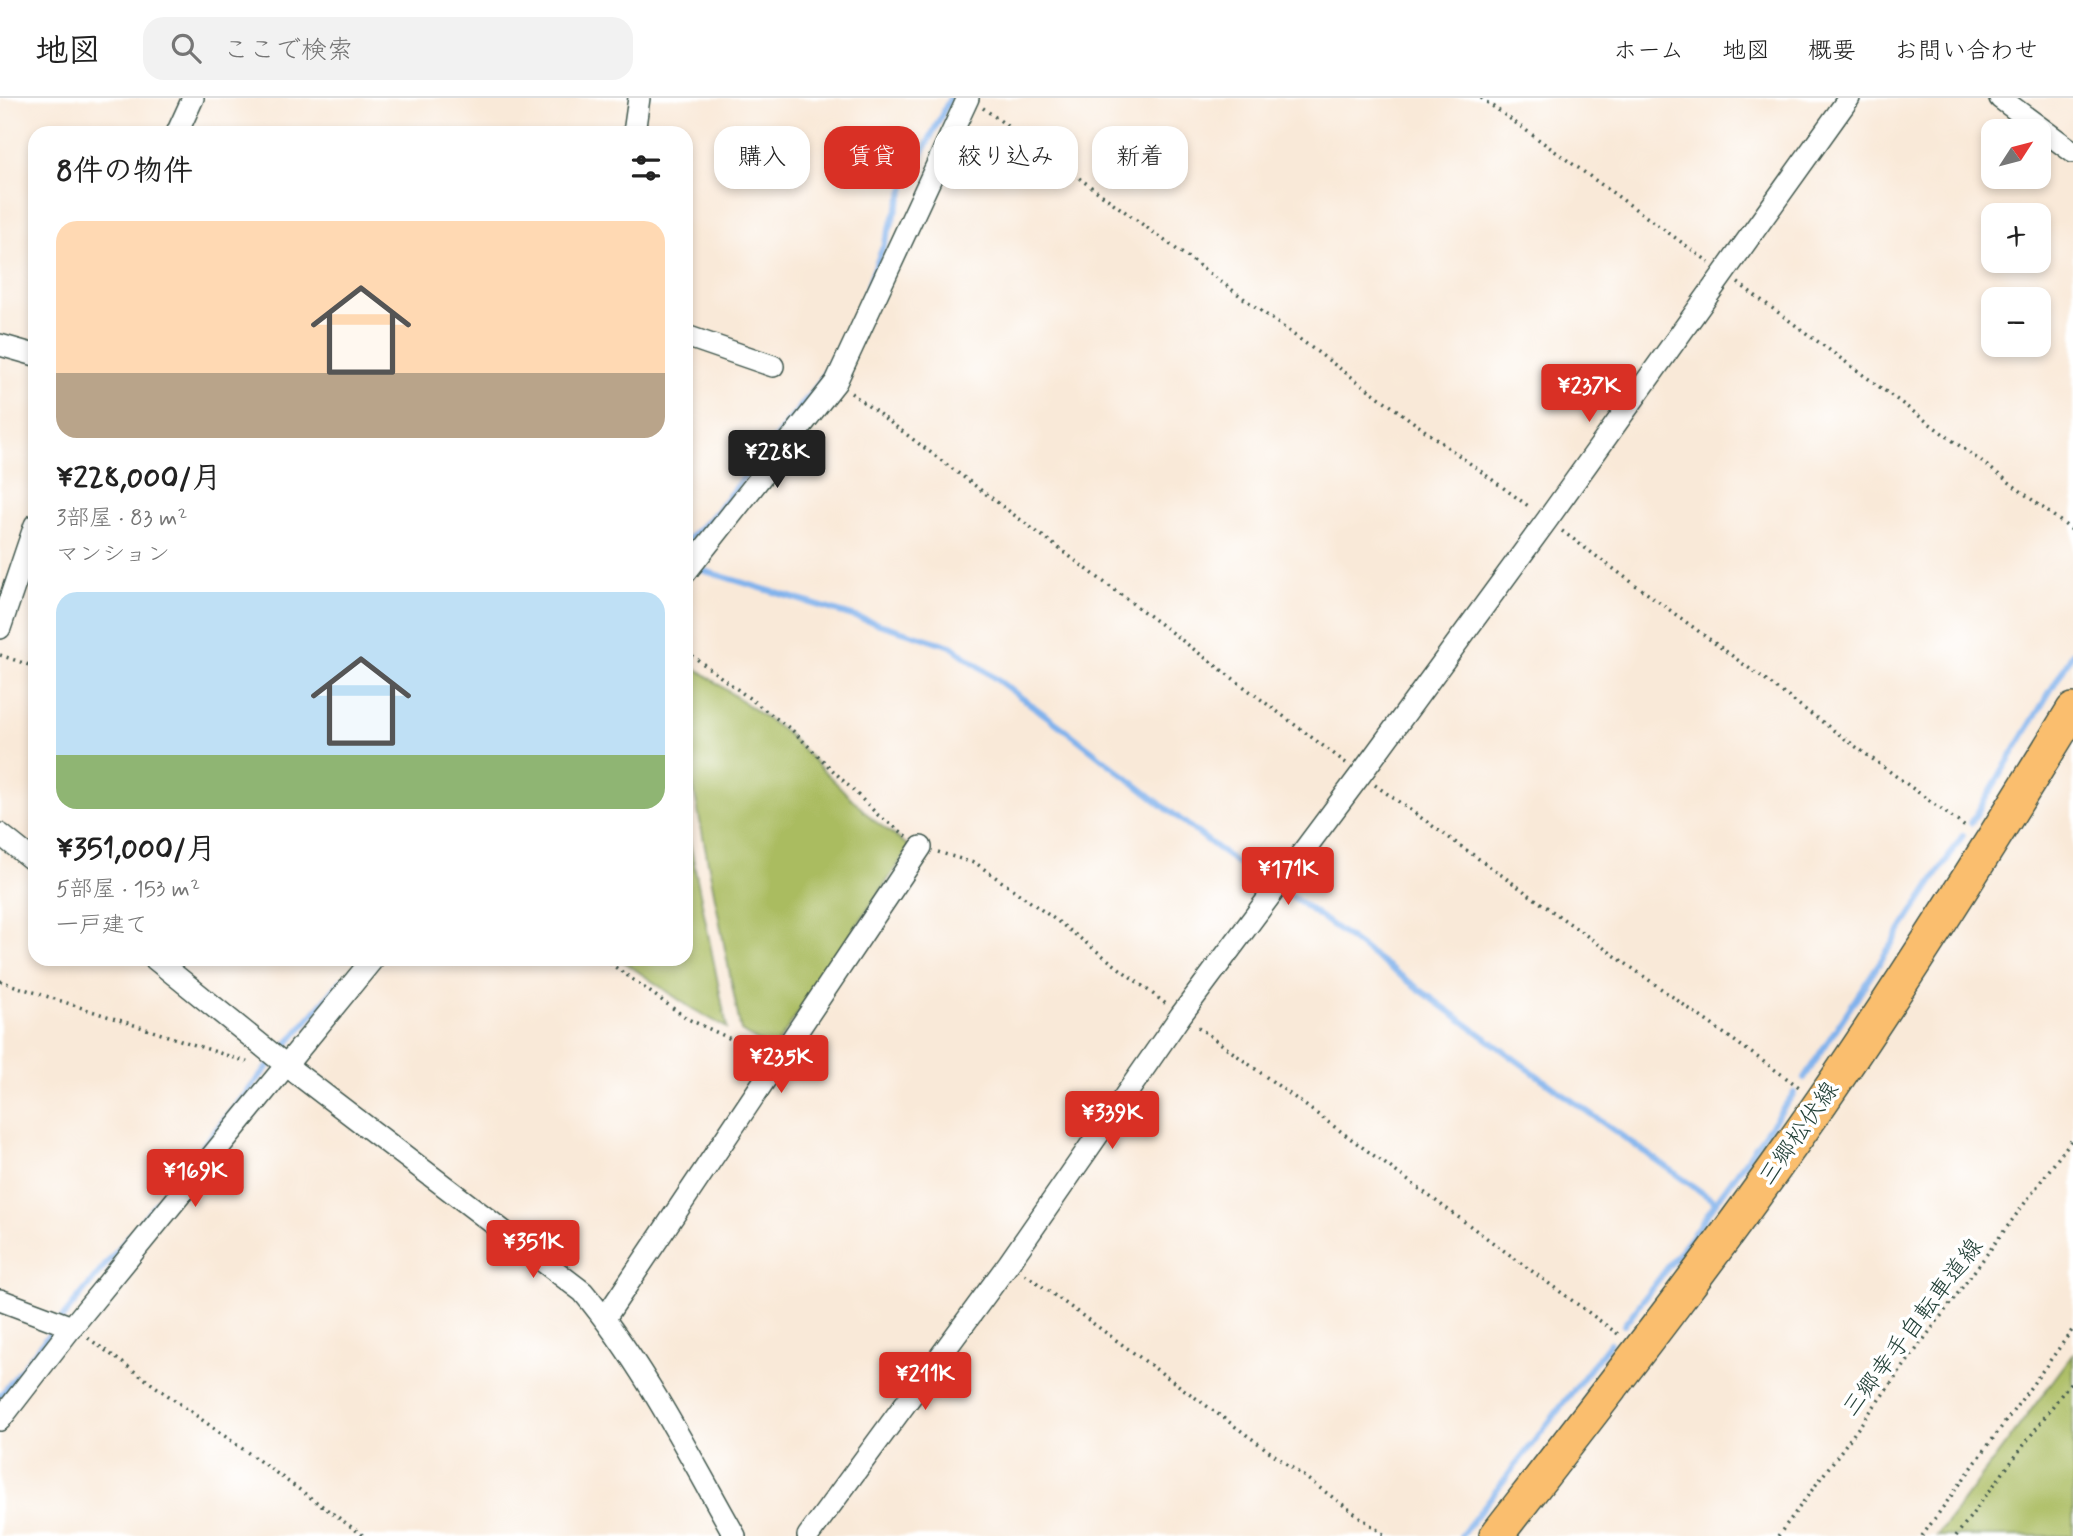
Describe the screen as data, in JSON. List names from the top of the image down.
{
  "streets": {
    "main road": ["三郷松伏線"],
    "path": ["三郷幸手自転車道線"]
  },
  "north": "top right",
  "page": {
    "header": "地図",
    "search": "ここで検索",
    "nav": [
      "ホーム",
      "地図",
      "概要",
      "お問い合わせ"
    ],
    "map_buttons": ["+", "−"],
    "chip": [
      "購入",
      "賃貸",
      "絞り込み",
      "新着"
    ],
    "heading": "8件の物件",
    "list": [
      {
        "name": "¥228,000/月",
        "note": "3部屋 · 83 m² · マンション"
      },
      {
        "name": "¥351,000/月",
        "note": "5部屋 · 153 m² · 一戸建て"
      }
    ],
    "price": [
      "¥237K",
      "¥228K",
      "¥171K",
      "¥235K",
      "¥339K",
      "¥169K",
      "¥351K",
      "¥211K"
    ]
  }
}
